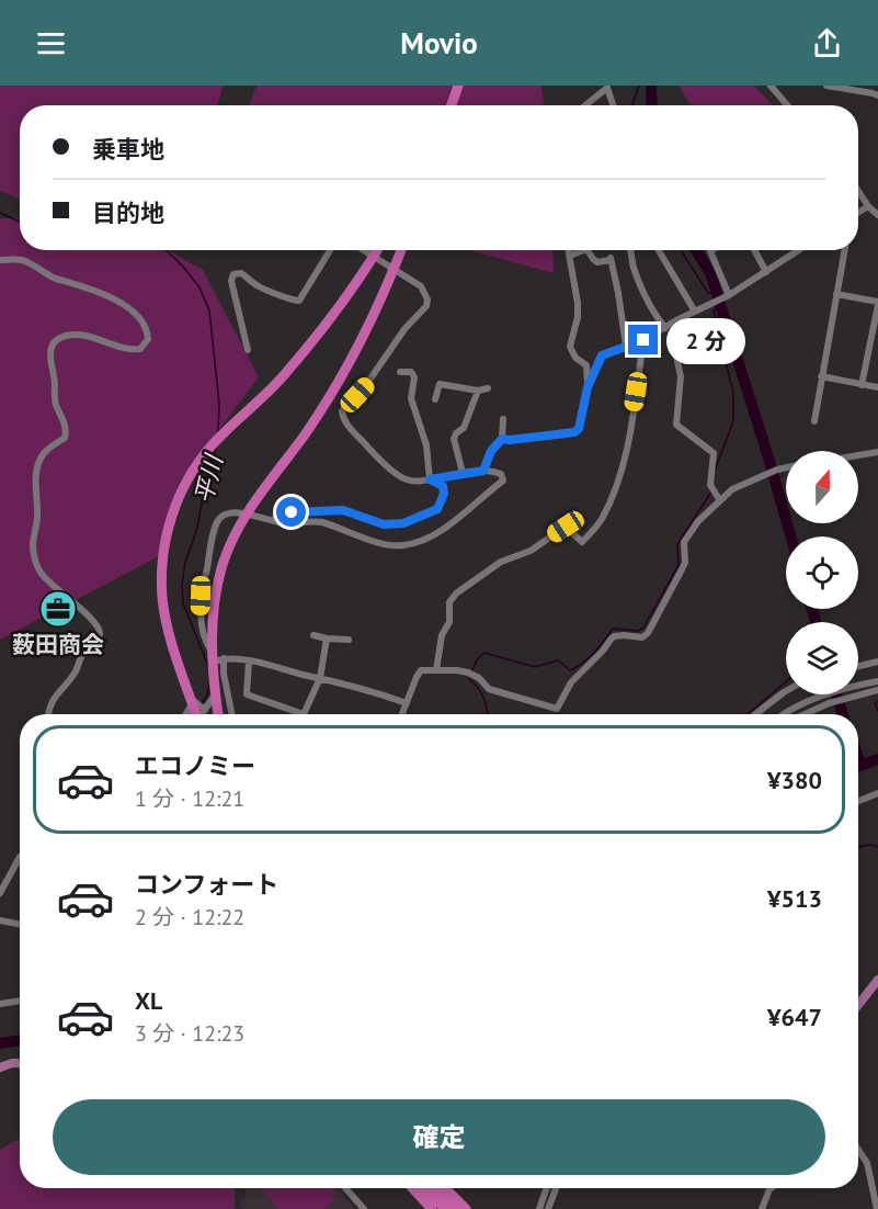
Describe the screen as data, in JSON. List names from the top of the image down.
{
  "water": ["平川"],
  "places": {
    "office": ["薮田商会"]
  },
  "north": "top",
  "page": {
    "header": "Movio",
    "banner": ["乗車地", "目的地"],
    "bubble": "2 分",
    "list": [
      {
        "name": "エコノミー",
        "note": "1 分 · 12:21",
        "value": "¥380"
      },
      {
        "name": "コンフォート",
        "note": "2 分 · 12:22",
        "value": "¥513"
      },
      {
        "name": "XL",
        "note": "3 分 · 12:23",
        "value": "¥647"
      }
    ],
    "buttons": "確定"
  }
}
